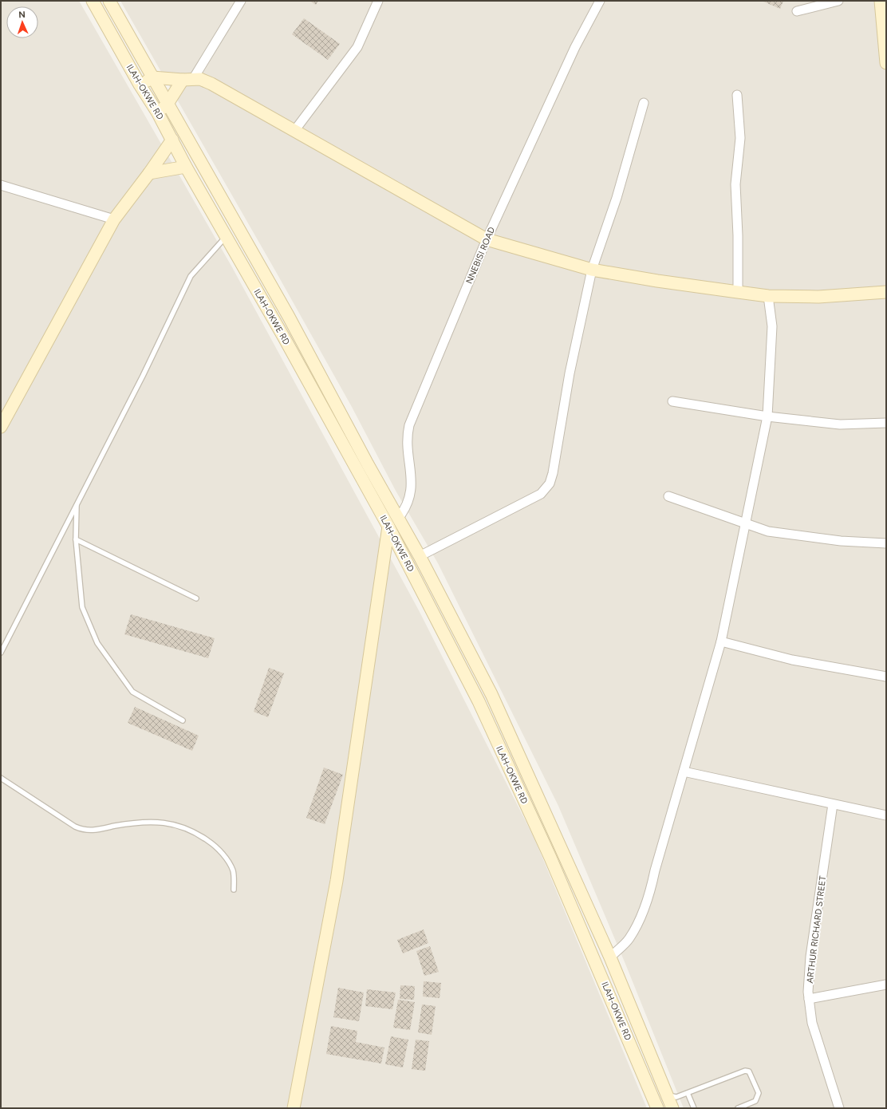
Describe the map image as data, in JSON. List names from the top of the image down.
{
  "streets": {
    "main road": ["ILAH-OKWE RD"],
    "street": ["NNEBISI ROAD", "ARTHUR RICHARD STREET"]
  },
  "north": "top"
}
